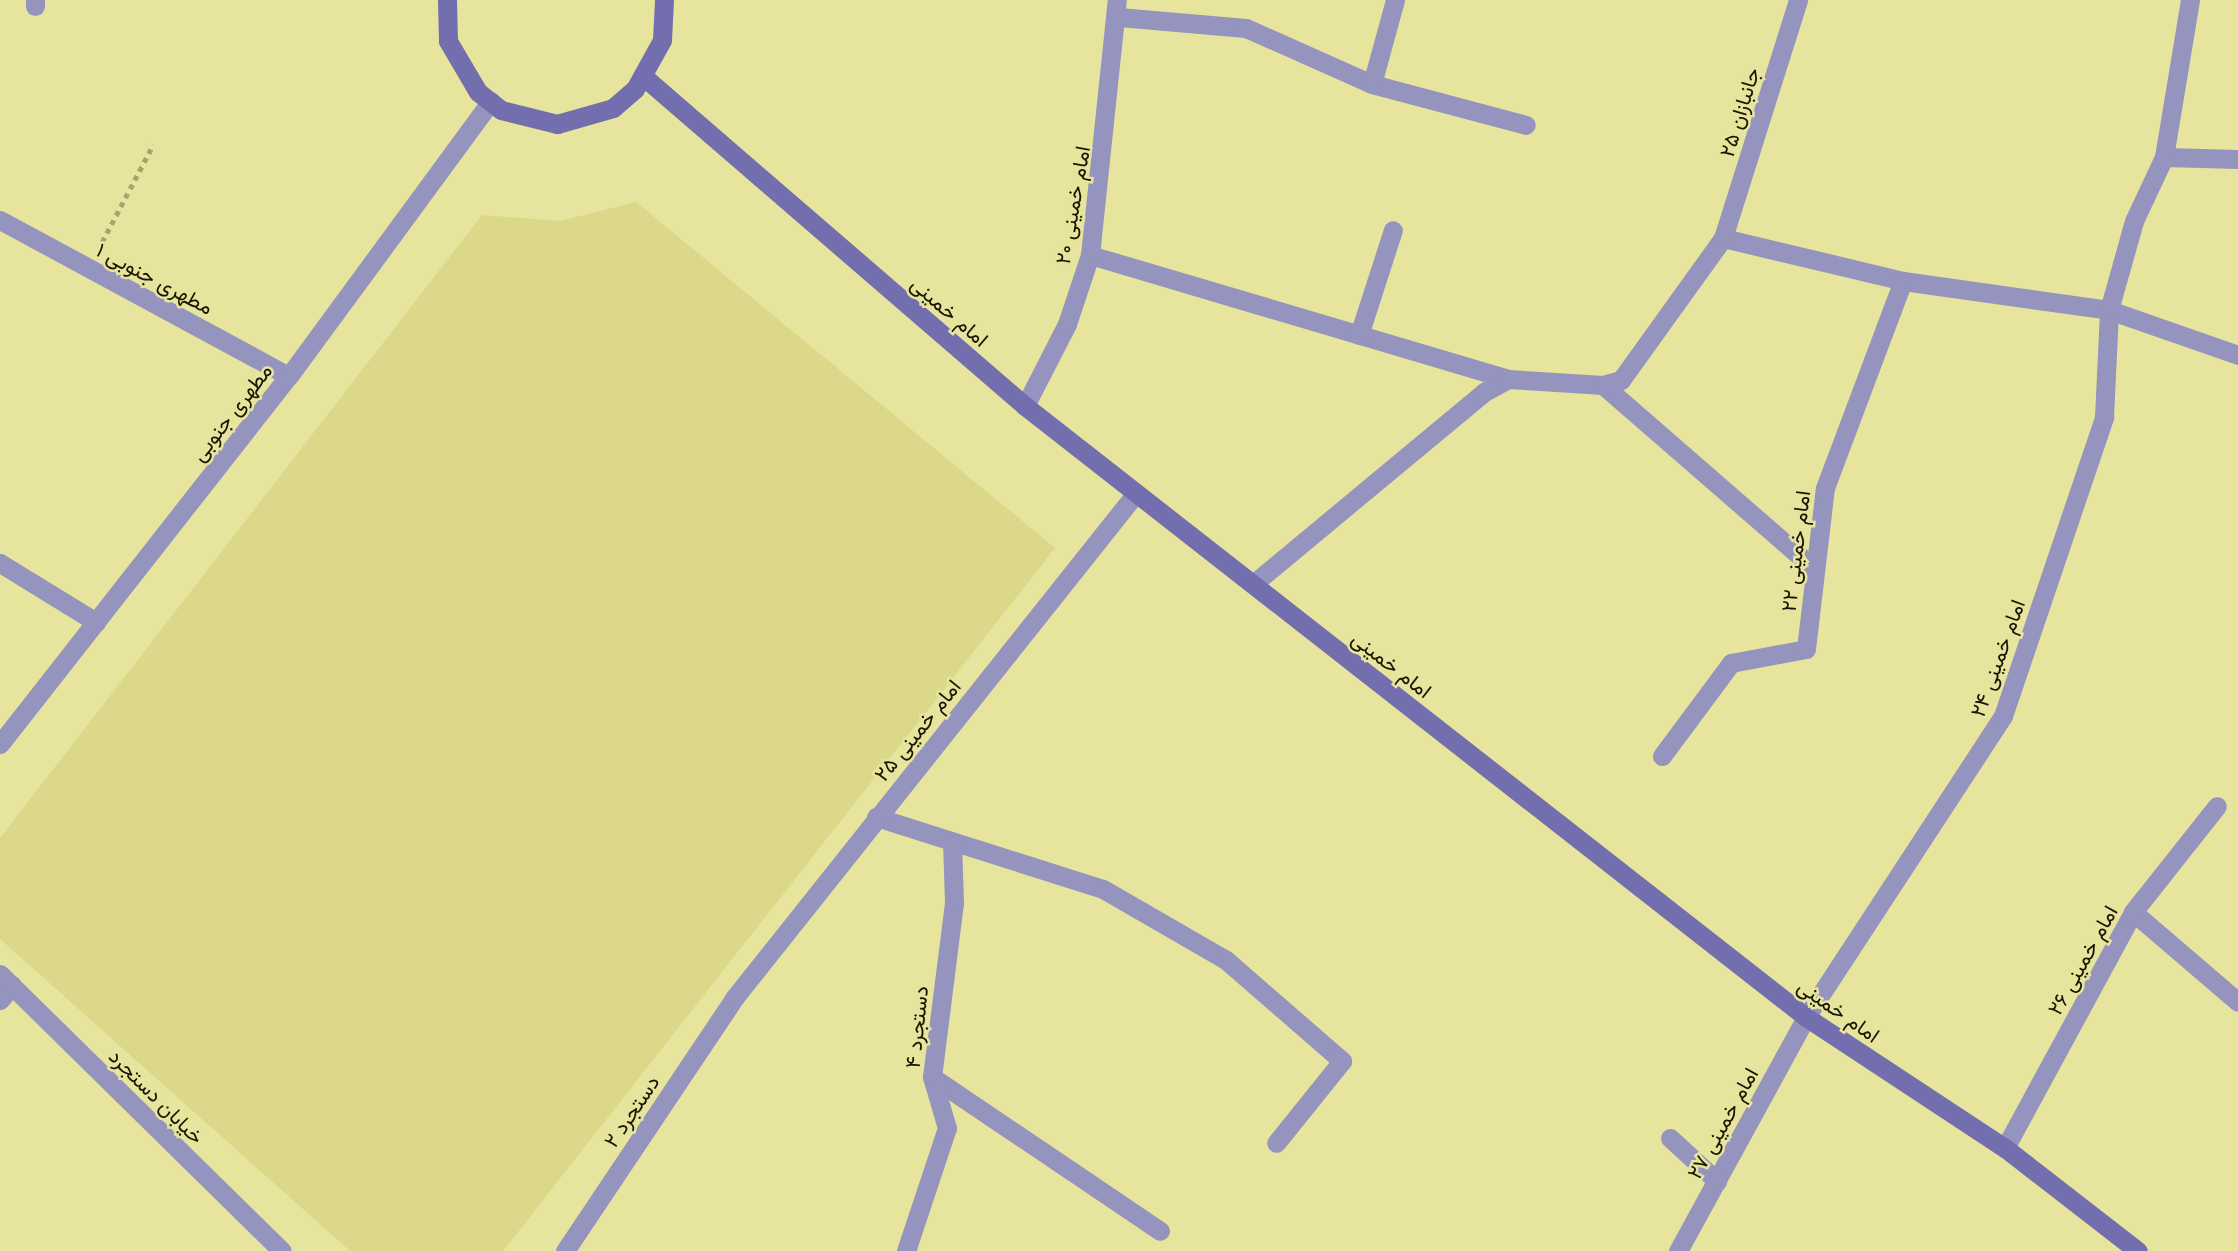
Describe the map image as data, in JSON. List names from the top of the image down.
{
  "streets": {
    "main road": ["امام خمینی"],
    "street": [
      "جانبازان ۲۵",
      "امام خمینی ۲۰",
      "مطهری جنوبی ۱",
      "مطهری جنوبی",
      "امام خمینی ۲۲",
      "امام خمینی ۲۴",
      "امام خمینی ۲۵",
      "امام خمینی ۲۶",
      "دستجرد ۴",
      "خیابان دستجرد",
      "دستجرد ۲",
      "امام خمینی ۲۷"
    ]
  },
  "crossings": [
    ["امام خمینی ۲۰", "امام خمینی"],
    ["مطهری جنوبی ۱", "مطهری جنوبی"],
    ["امام خمینی", "امام خمینی ۲۴"],
    ["امام خمینی", "امام خمینی ۲۵"],
    ["امام خمینی", "امام خمینی ۲۶"],
    ["امام خمینی", "امام خمینی ۲۷"],
    ["امام خمینی ۲۴", "امام خمینی ۲۷"],
    ["امام خمینی ۲۵", "دستجرد ۲"]
  ]
}
